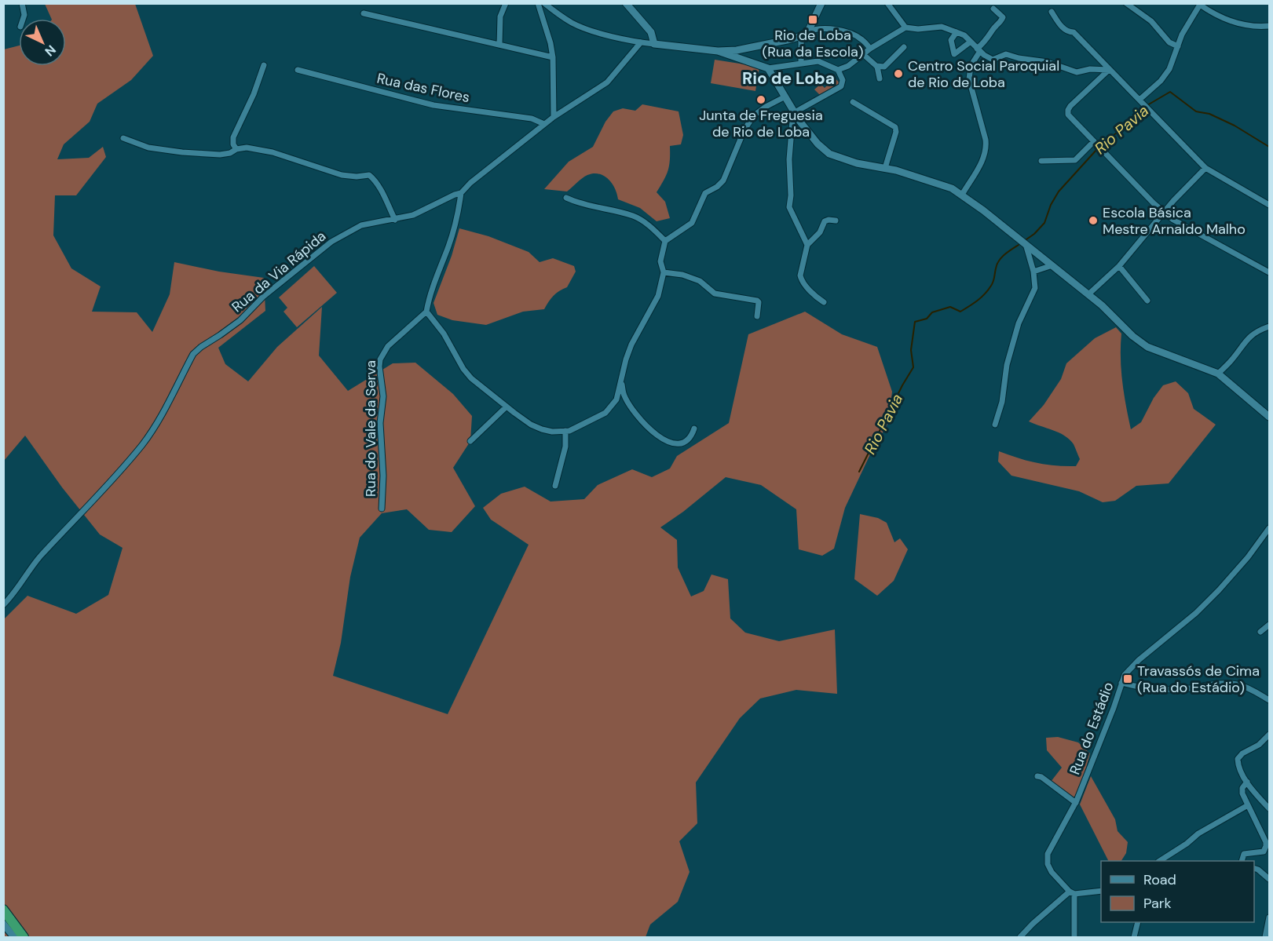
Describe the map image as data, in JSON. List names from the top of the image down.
{
  "streets": {
    "street": [
      "Rua das Flores",
      "Rua da Via Rápida",
      "Rua do Vale da Serva",
      "Rua do Estádio"
    ]
  },
  "crossings": [
    ["Rua das Flores", "Rua da Via Rápida"]
  ],
  "districts": ["Rio de Loba"],
  "water": ["Rio Pavia"],
  "places": {
    "transit": ["Rio de Loba (Rua da Escola)", "Travassós de Cima (Rua do Estádio)"],
    "other": ["Centro Social Paroquial de Rio de Loba", "Junta de Freguesia de Rio de Loba", "Escola Básica Mestre Arnaldo Malho"]
  },
  "legend": ["Road", "Park"],
  "north": "bottom right"
}
